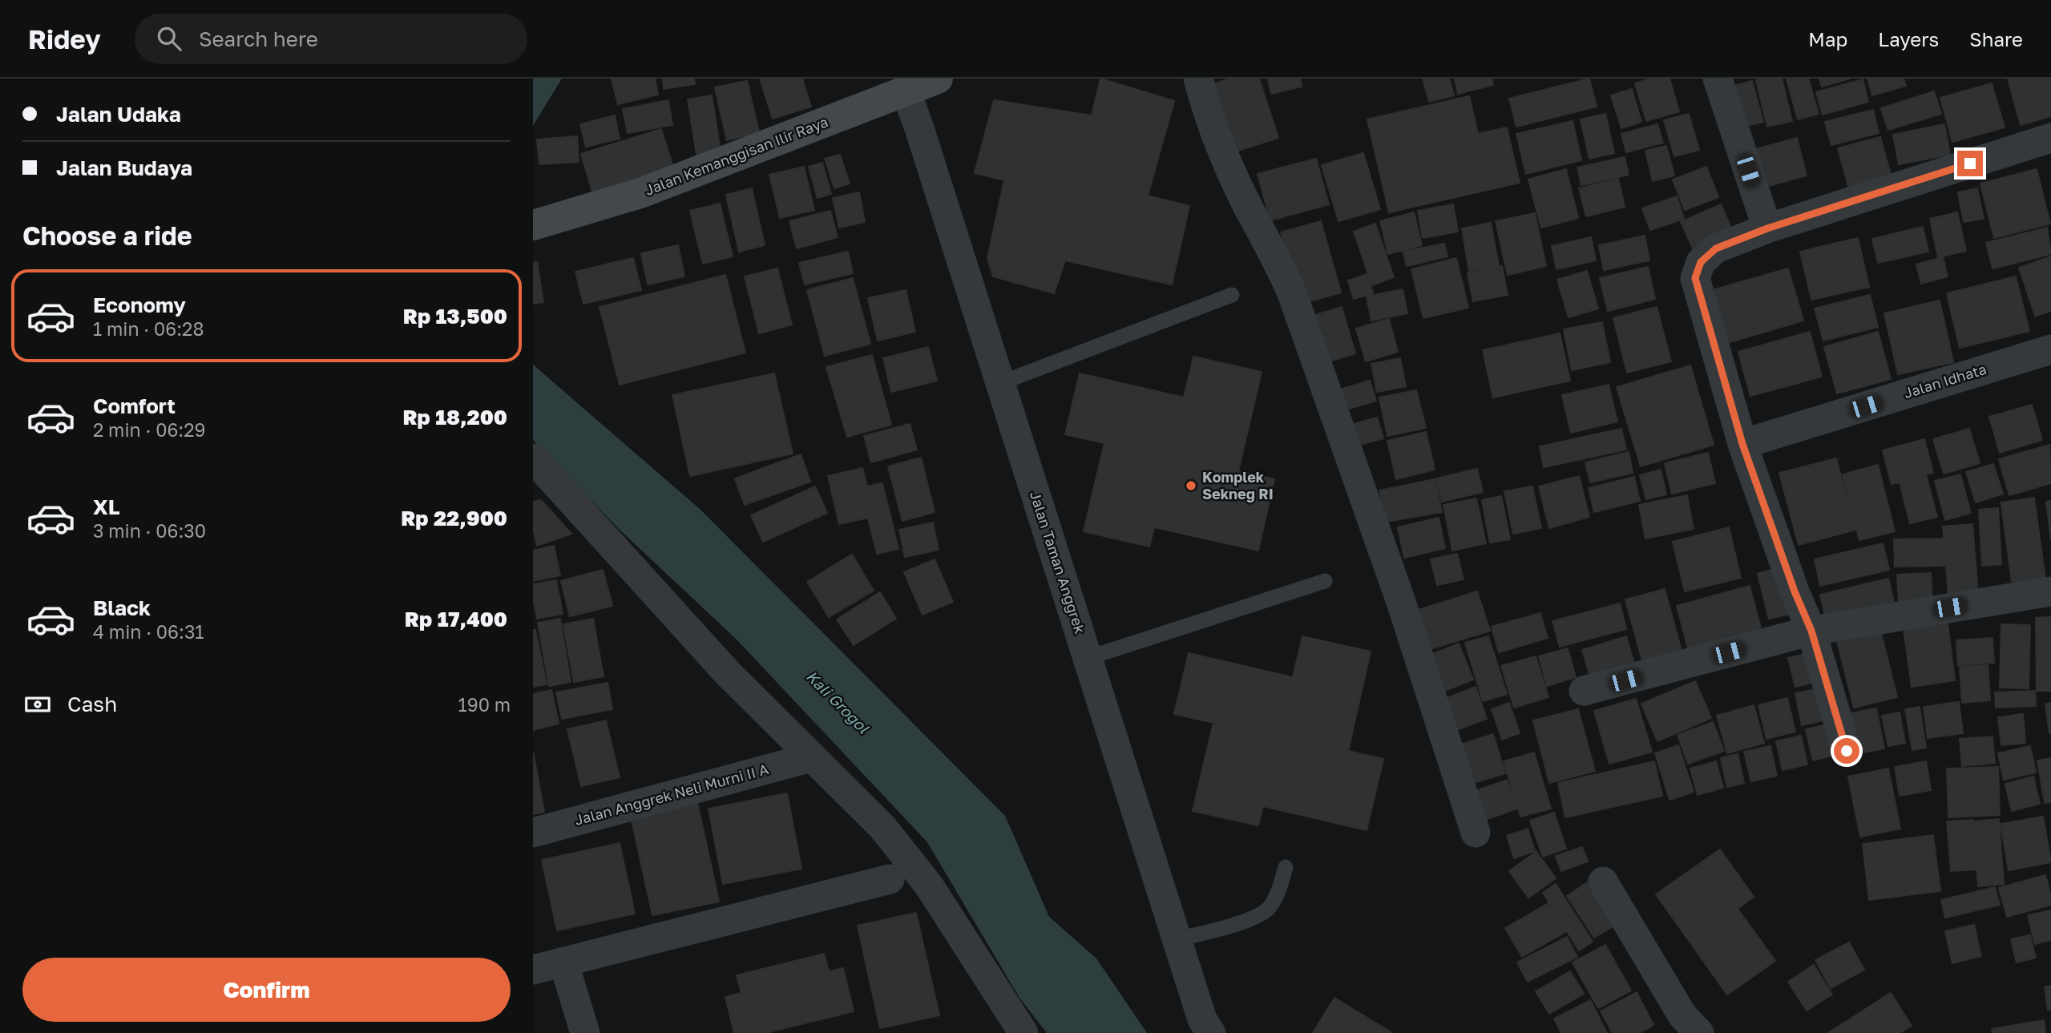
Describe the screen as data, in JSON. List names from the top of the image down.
{
  "streets": {
    "street": [
      "Jalan Kemanggisan Ilir Raya",
      "Jalan Idhata",
      "Jalan Taman Anggrek",
      "Jalan Anggrek Neli Murni II A"
    ]
  },
  "crossings": [
    ["Jalan Kemanggisan Ilir Raya", "Jalan Taman Anggrek"]
  ],
  "water": ["Kali Grogol"],
  "places": ["Komplek Sekneg RI"],
  "page": {
    "header": "Ridey",
    "search": "Search here",
    "nav": ["Map", "Layers", "Share"],
    "banner": ["Jalan Udaka", "Jalan Budaya"],
    "heading": "Choose a ride",
    "list": [
      {
        "name": "Economy",
        "note": "1 min · 06:28",
        "value": "Rp 13,500"
      },
      {
        "name": "Comfort",
        "note": "2 min · 06:29",
        "value": "Rp 18,200"
      },
      {
        "name": "XL",
        "note": "3 min · 06:30",
        "value": "Rp 22,900"
      },
      {
        "name": "Black",
        "note": "4 min · 06:31",
        "value": "Rp 17,400"
      }
    ],
    "pay": ["Cash", "190 m"],
    "buttons": "Confirm"
  }
}
